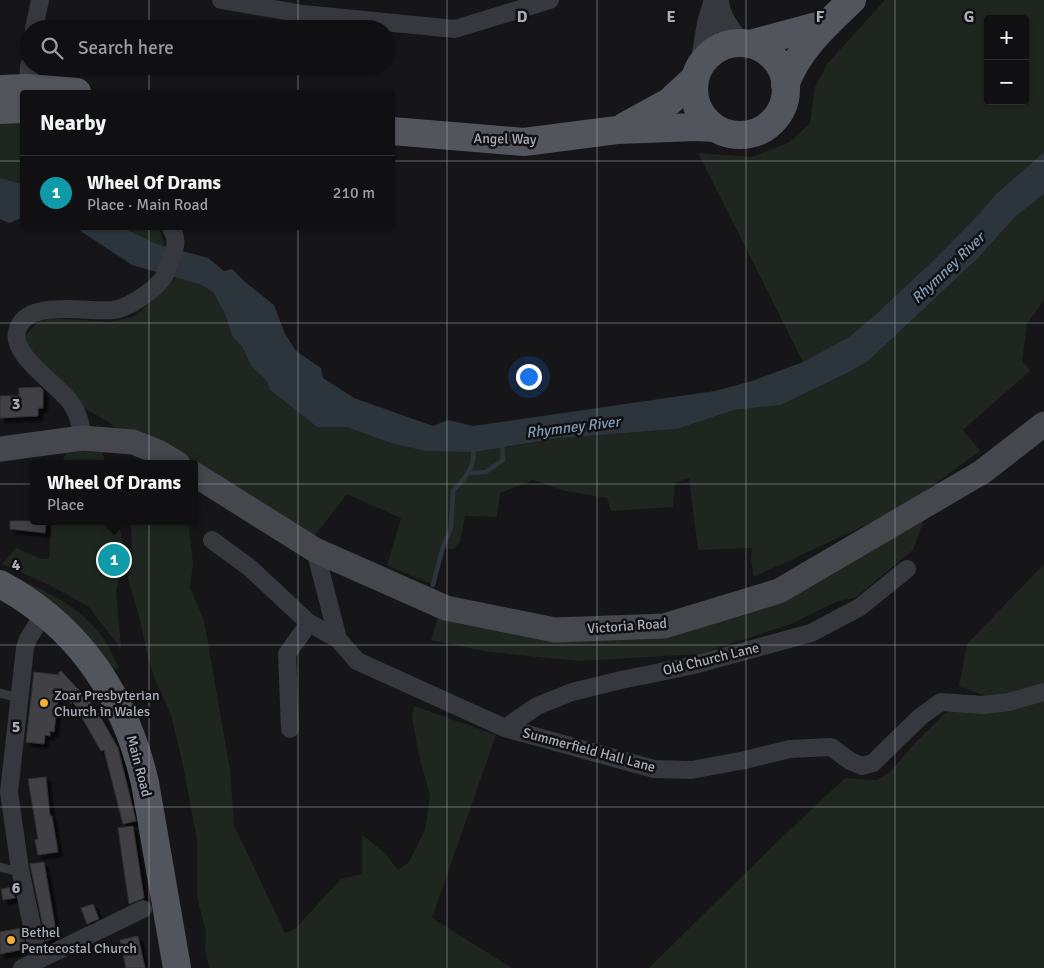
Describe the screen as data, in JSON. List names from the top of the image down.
{
  "streets": {
    "main road": ["Angel Way", "Victoria Road", "Main Road"],
    "street": ["Old Church Lane", "Summerfield Hall Lane"]
  },
  "crossings": [
    ["Victoria Road", "Summerfield Hall Lane"],
    ["Old Church Lane", "Summerfield Hall Lane"]
  ],
  "water": ["Rhymney River"],
  "places": ["Zoar Presbyterian Church in Wales", "Bethel Pentecostal Church"],
  "page": {
    "map_buttons": ["+", "−"],
    "search": "Search here",
    "heading": "Nearby",
    "list": [
      {
        "mark": "1",
        "name": "Wheel Of Drams",
        "note": "Place · Main Road",
        "value": "210 m"
      }
    ],
    "popup": ["Wheel Of Drams", "Place"],
    "pins": "1"
  },
  "grid": {
    "columns": [
      "D",
      "E",
      "F",
      "G"
    ],
    "rows": [
      "3",
      "4",
      "5",
      "6"
    ]
  }
}
